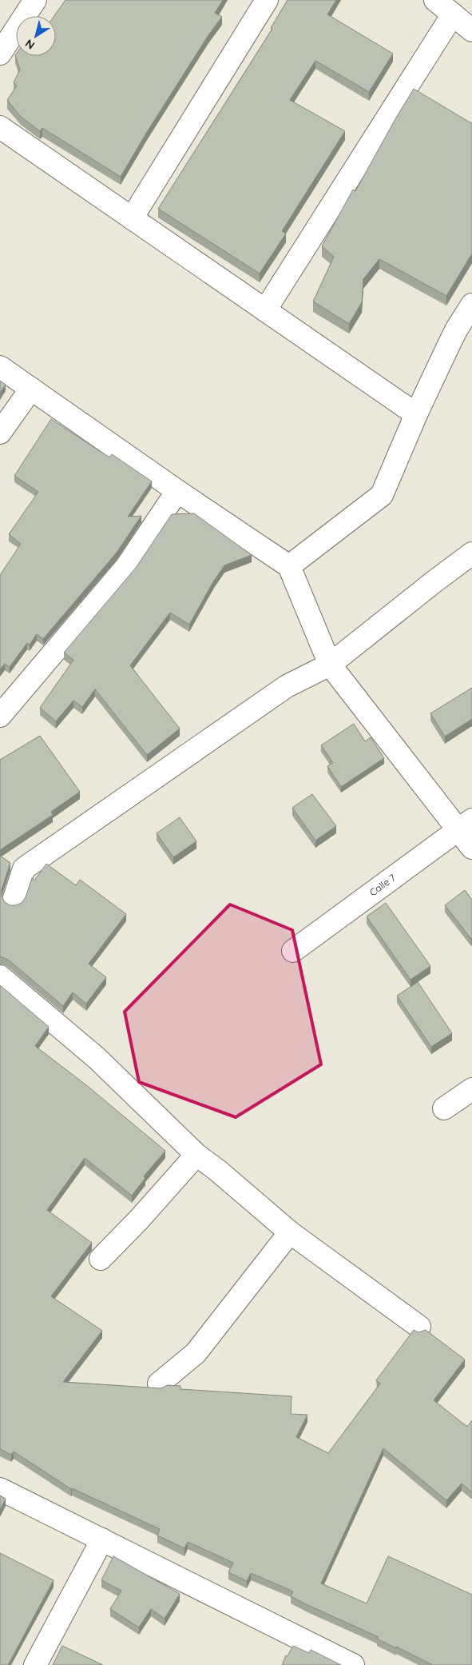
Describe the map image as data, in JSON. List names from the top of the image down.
{
  "streets": {
    "street": ["Calle 7"]
  },
  "north": "bottom left"
}
